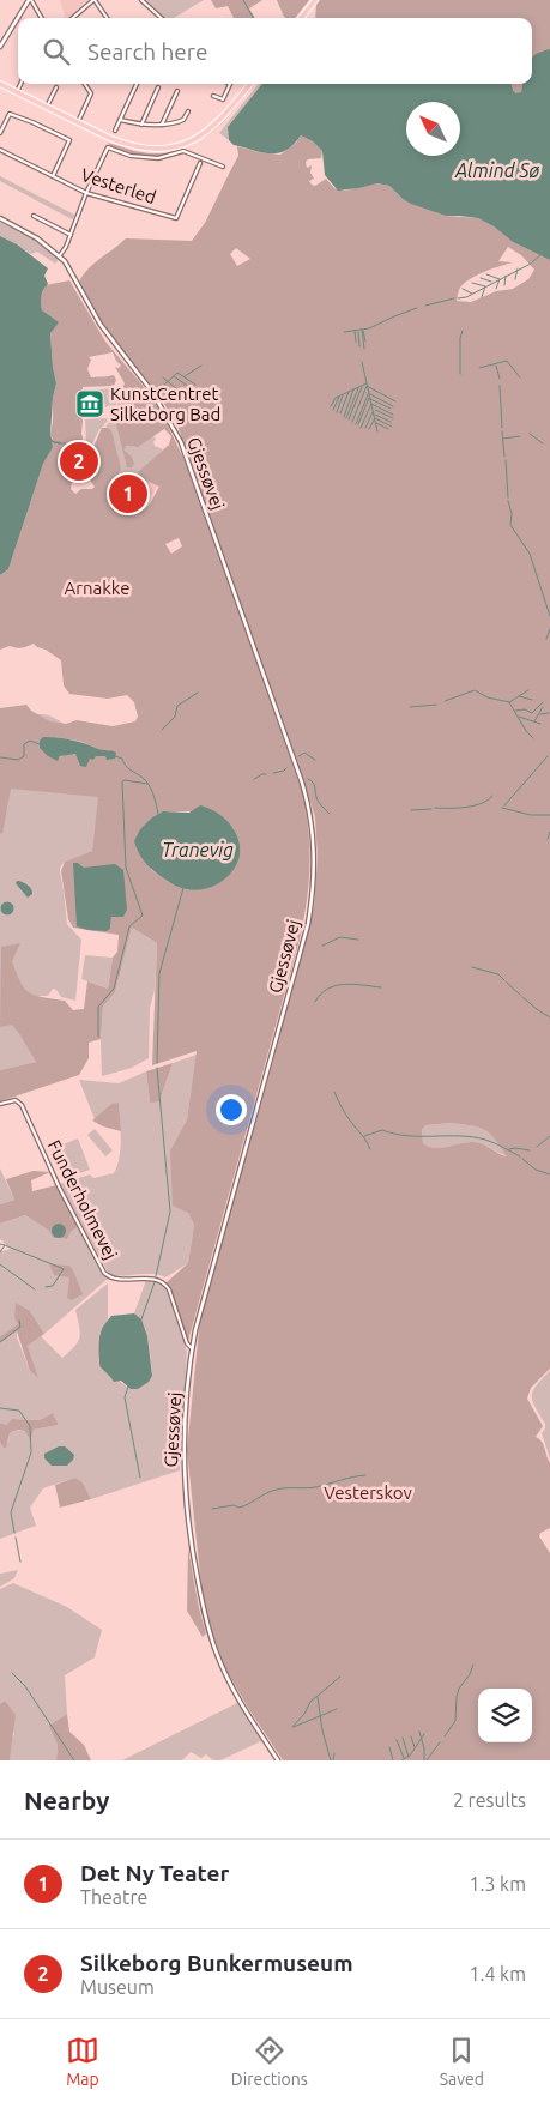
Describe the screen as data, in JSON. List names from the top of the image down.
{
  "streets": {
    "street": ["Vesterled", "Gjessøvej", "Funderholmevej"]
  },
  "crossings": [
    ["Gjessøvej", "Funderholmevej"]
  ],
  "water": ["Almind Sø", "Tranevig"],
  "parks": ["Arnakke", "Vesterskov"],
  "places": {
    "museum": ["KunstCentret Silkeborg Bad"]
  },
  "north": "top left",
  "page": {
    "search": "Search here",
    "pins": ["2", "1"],
    "heading": ["Nearby", "2 results"],
    "list": [
      {
        "mark": "1",
        "name": "Det Ny Teater",
        "note": "Theatre",
        "value": "1.3 km"
      },
      {
        "mark": "2",
        "name": "Silkeborg Bunkermuseum",
        "note": "Museum",
        "value": "1.4 km"
      }
    ],
    "nav": ["Map", "Directions", "Saved"]
  }
}
